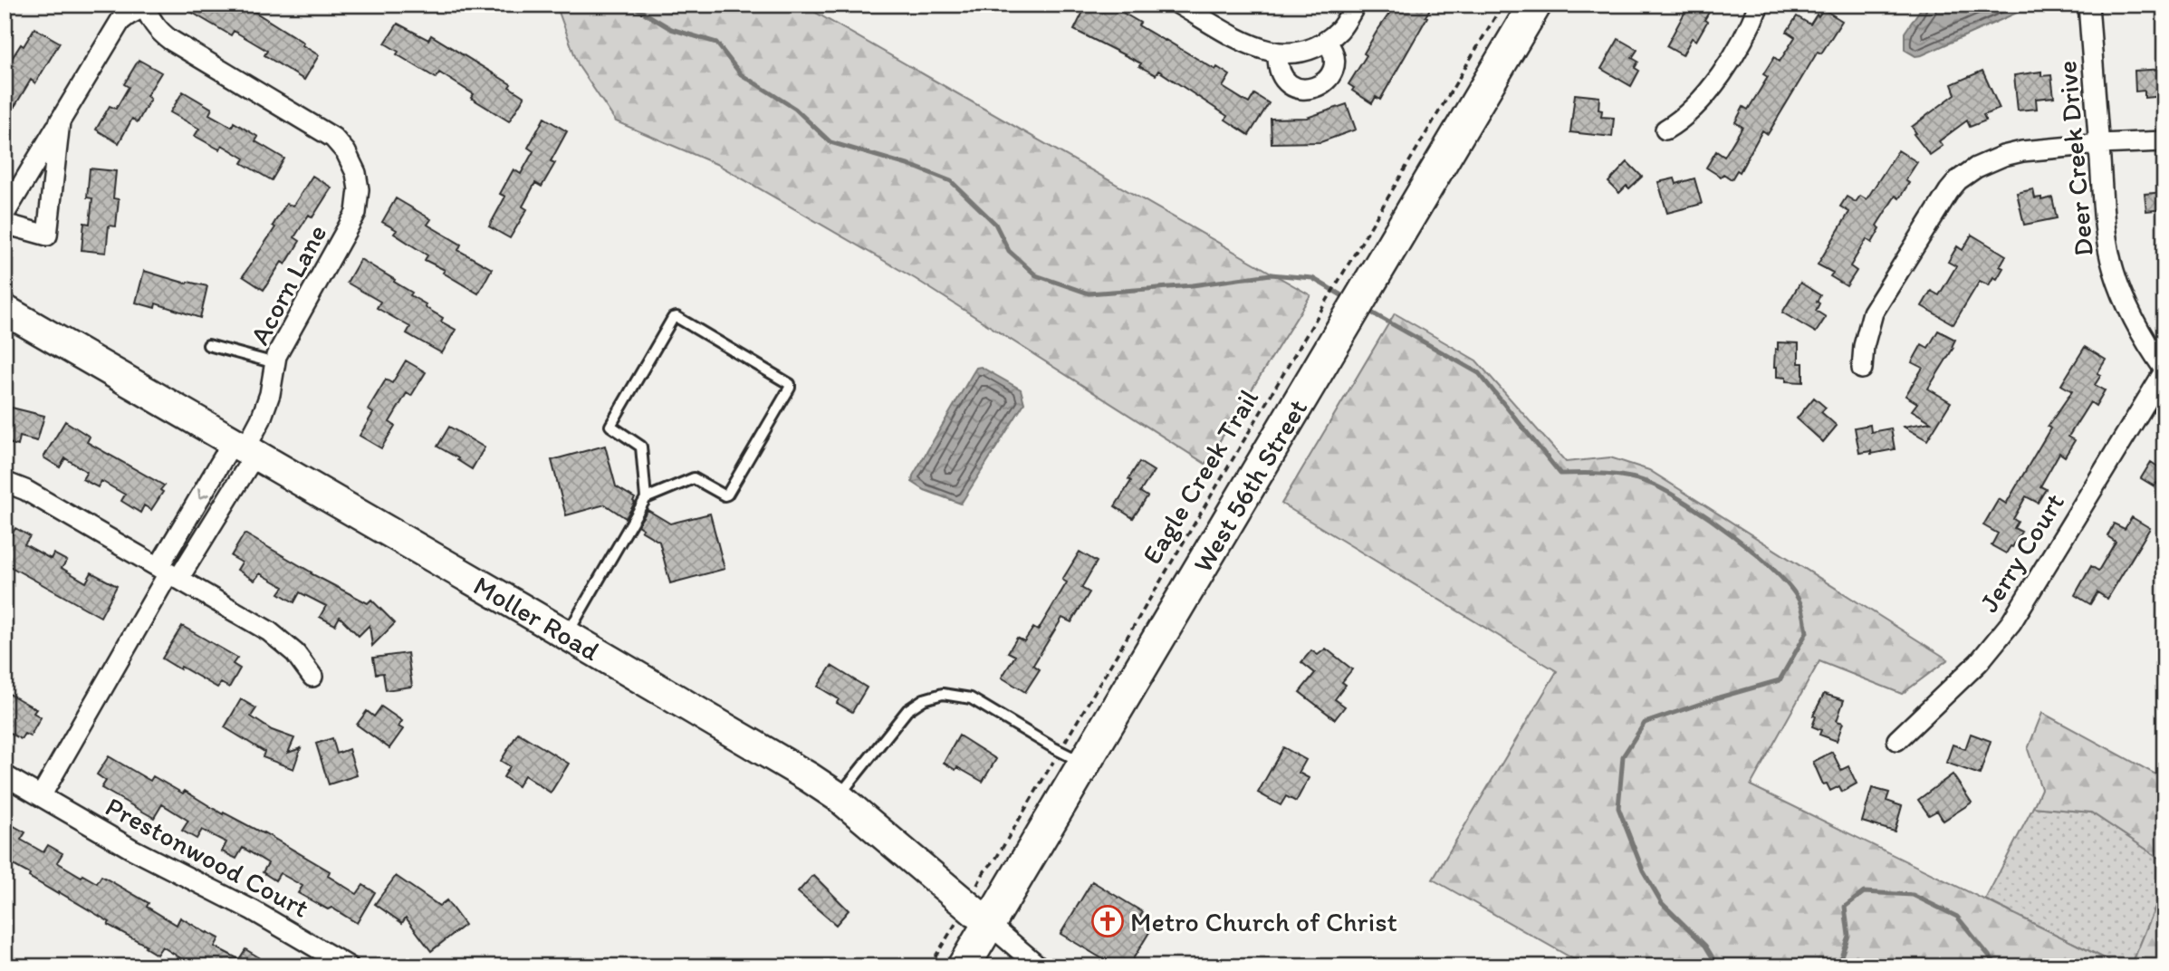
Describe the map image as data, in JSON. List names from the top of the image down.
{
  "streets": {
    "main road": ["West 56th Street"],
    "street": [
      "Deer Creek Drive",
      "Acorn Lane",
      "Jerry Court",
      "Moller Road",
      "Prestonwood Court"
    ],
    "path": ["Eagle Creek Trail"]
  },
  "crossings": [
    ["Deer Creek Drive", "Jerry Court"],
    ["Acorn Lane", "Moller Road"],
    ["Acorn Lane", "Prestonwood Court"],
    ["Eagle Creek Trail", "West 56th Street"],
    ["Eagle Creek Trail", "Moller Road"],
    ["West 56th Street", "Moller Road"]
  ],
  "places": {
    "church": ["Metro Church of Christ"]
  }
}
